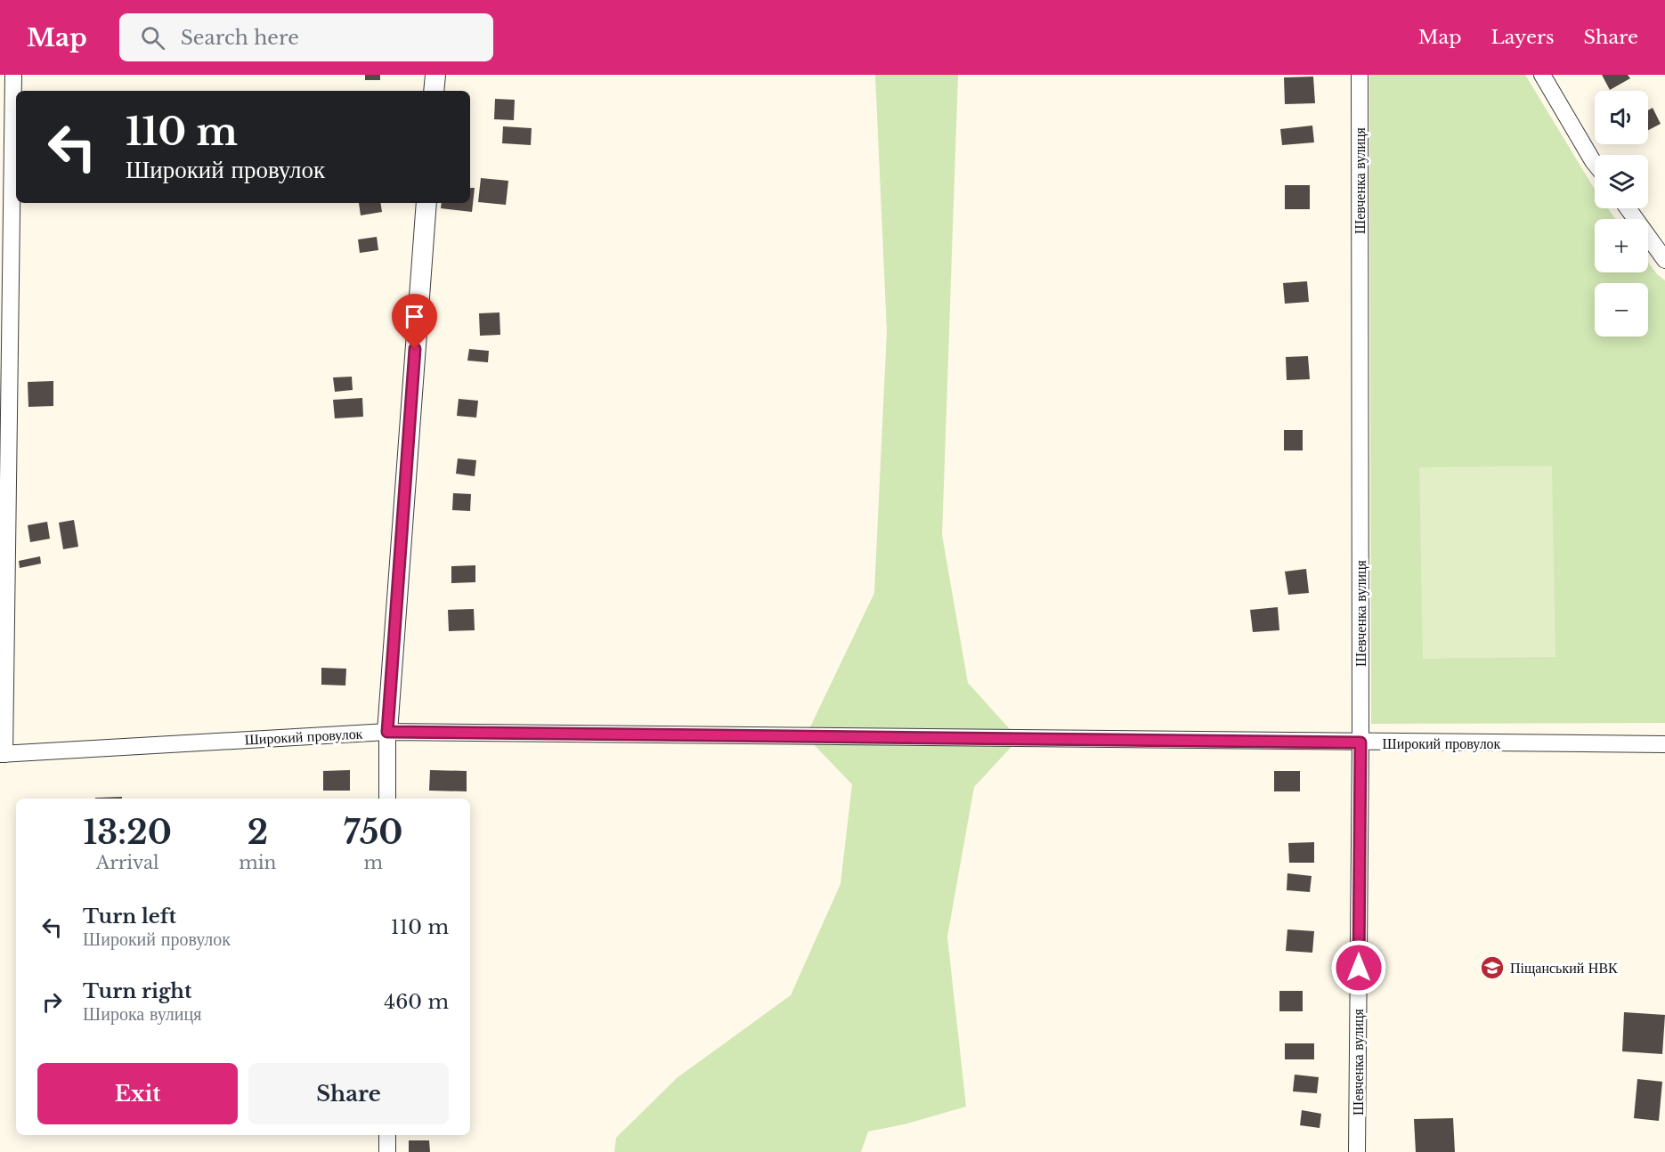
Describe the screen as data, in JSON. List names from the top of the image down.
{
  "streets": {
    "street": ["Шевченка вулиця", "Широкий провулок"]
  },
  "crossings": [
    ["Шевченка вулиця", "Широкий провулок"]
  ],
  "places": {
    "school or university": ["Піщанський НВК"]
  },
  "page": {
    "header": "Map",
    "search": "Search here",
    "nav": ["Map", "Layers", "Share"],
    "map_buttons": ["+", "−"],
    "turn": ["110 m", "Широкий провулок"],
    "eta": [
      "13:20",
      "Arrival",
      "2",
      "min",
      "750",
      "m"
    ],
    "list": [
      {
        "name": "Turn left",
        "note": "Широкий провулок",
        "value": "110 m"
      },
      {
        "name": "Turn right",
        "note": "Широка вулиця",
        "value": "460 m"
      }
    ],
    "buttons": ["Exit", "Share"]
  }
}
